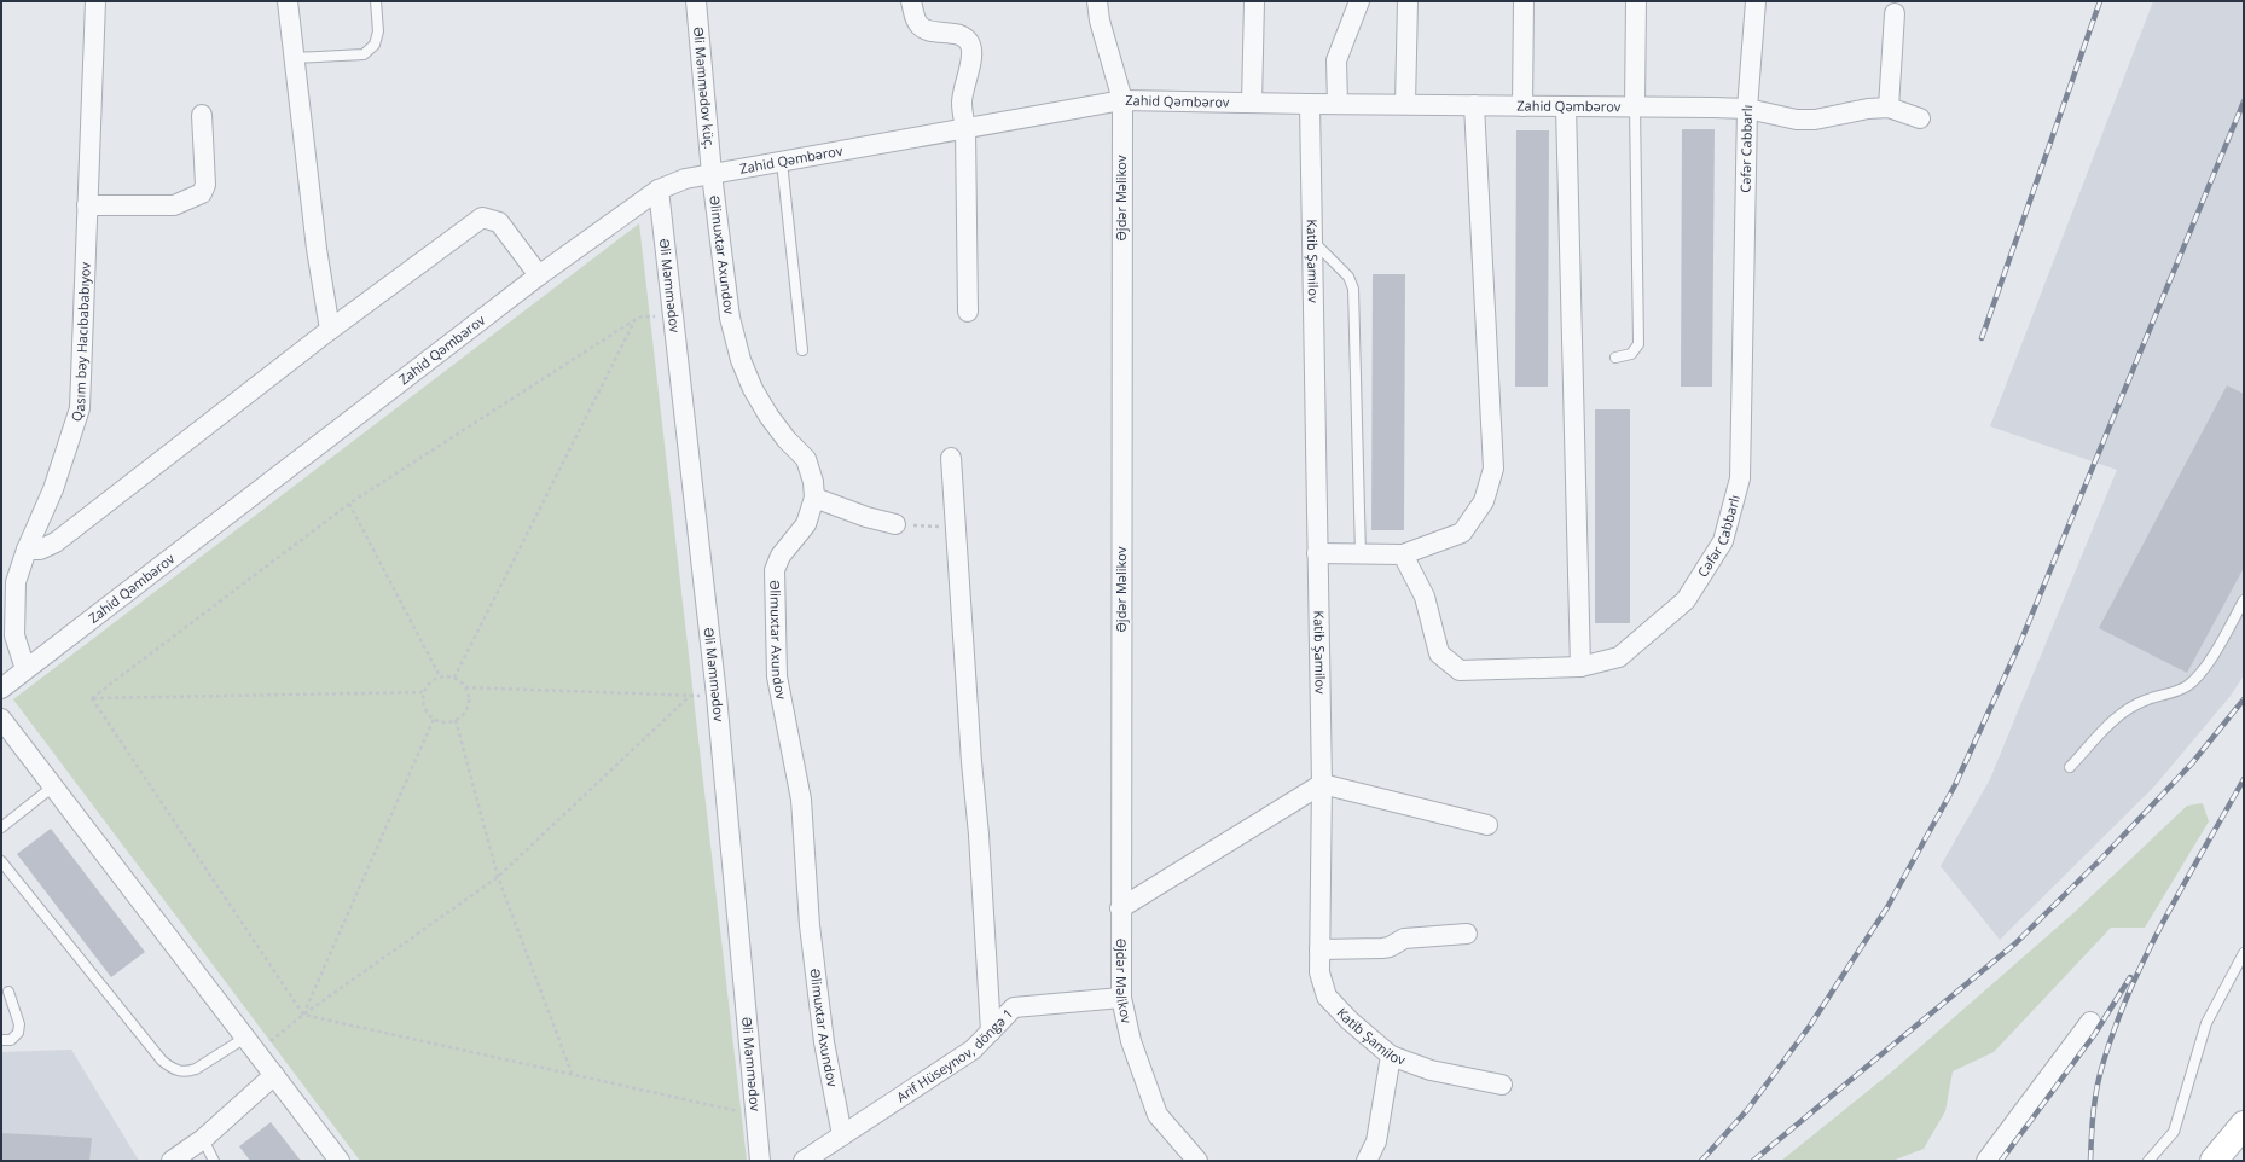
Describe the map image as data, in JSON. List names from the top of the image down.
{
  "streets": {
    "street": [
      "Əli Məmmədov küç.",
      "Zahid Qəmbərov",
      "Cəfər Cabbarlı",
      "Əjdər Məlikov",
      "Əlimuxtar Axundov",
      "Katib Şamilov",
      "Əli Məmmədov",
      "Qasım bəy Hacıbababıyov",
      "Arif Hüseynov, döngə 1"
    ]
  },
  "crossings": [
    ["Əli Məmmədov küç.", "Zahid Qəmbərov"],
    ["Əli Məmmədov küç.", "Əlimuxtar Axundov"],
    ["Zahid Qəmbərov", "Cəfər Cabbarlı"],
    ["Zahid Qəmbərov", "Əjdər Məlikov"],
    ["Zahid Qəmbərov", "Əlimuxtar Axundov"],
    ["Zahid Qəmbərov", "Katib Şamilov"],
    ["Zahid Qəmbərov", "Əli Məmmədov"],
    ["Zahid Qəmbərov", "Qasım bəy Hacıbababıyov"],
    ["Əjdər Məlikov", "Arif Hüseynov, döngə 1"],
    ["Əlimuxtar Axundov", "Arif Hüseynov, döngə 1"]
  ]
}
